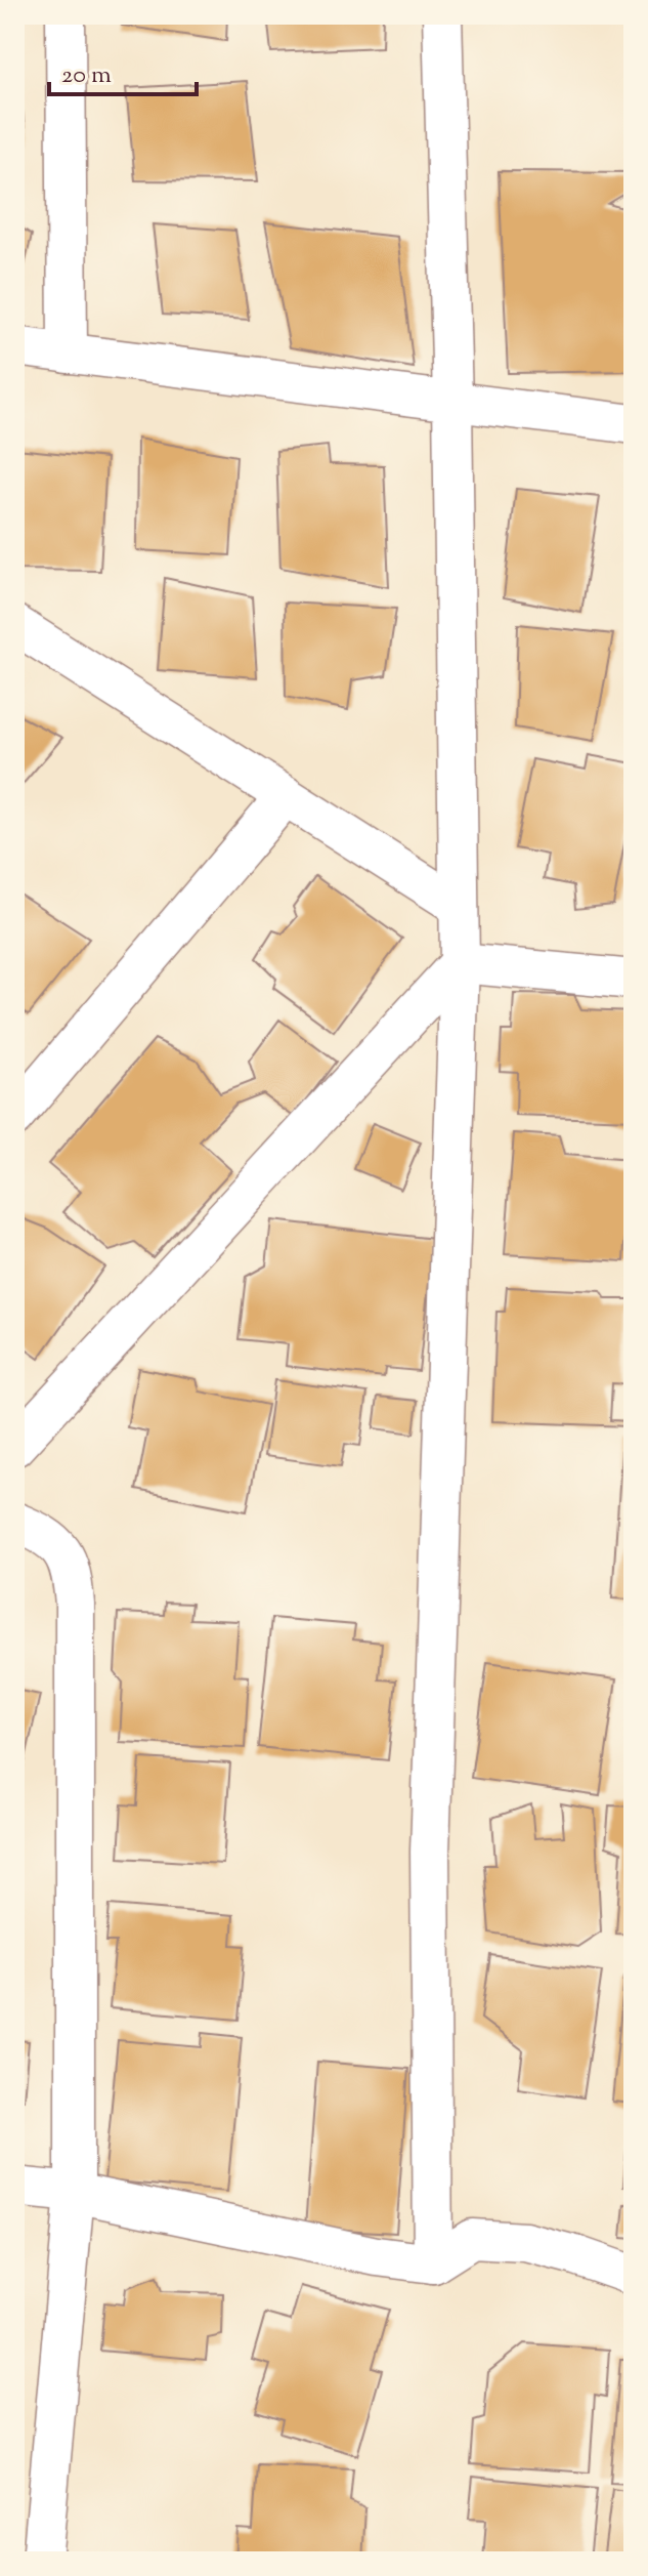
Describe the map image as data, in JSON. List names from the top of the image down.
{
  "scale_bar": "20 m"
}
